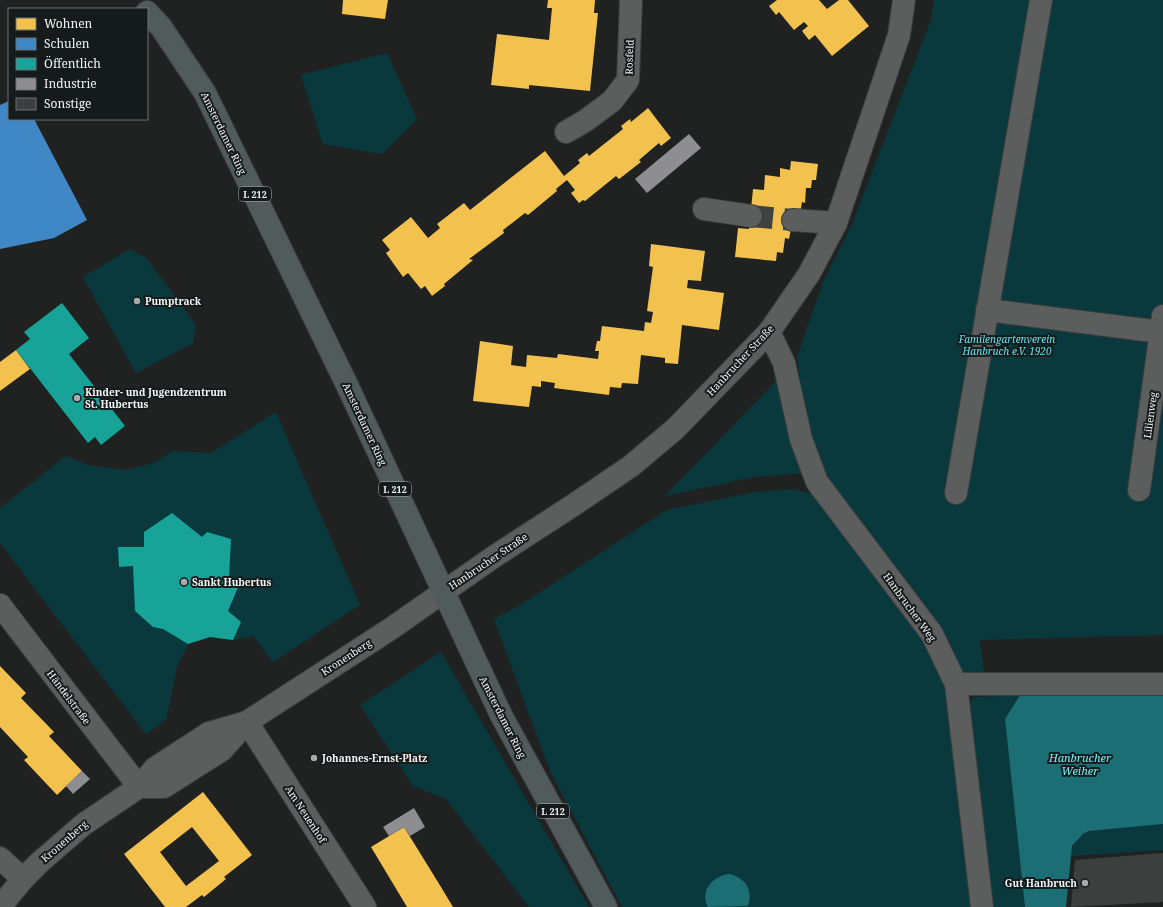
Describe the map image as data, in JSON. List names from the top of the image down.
{
  "streets": {
    "main road": ["Amsterdamer Ring", "L 212"],
    "street": [
      "Rosfeld",
      "Hanbrucher Straße",
      "Lilienweg",
      "Hanbrucher Weg",
      "Kronenberg",
      "Händelstraße",
      "Am Neuenhof"
    ]
  },
  "crossings": [
    ["Amsterdamer Ring", "Hanbrucher Straße"],
    ["Amsterdamer Ring", "Kronenberg"],
    ["Hanbrucher Straße", "Hanbrucher Weg"],
    ["Hanbrucher Straße", "Kronenberg"],
    ["Kronenberg", "Händelstraße"],
    ["Kronenberg", "Am Neuenhof"]
  ],
  "water": ["Hanbrucher Weiher"],
  "parks": ["Familengartenverein Hanbruch e.V. 1920"],
  "places": [
    "Pumptrack",
    "Kinder- und Jugendzentrum St. Hubertus",
    "Sankt Hubertus",
    "Johannes-Ernst-Platz",
    "Gut Hanbruch"
  ],
  "legend": [
    "Wohnen",
    "Schulen",
    "Öffentlich",
    "Industrie",
    "Sonstige"
  ]
}
